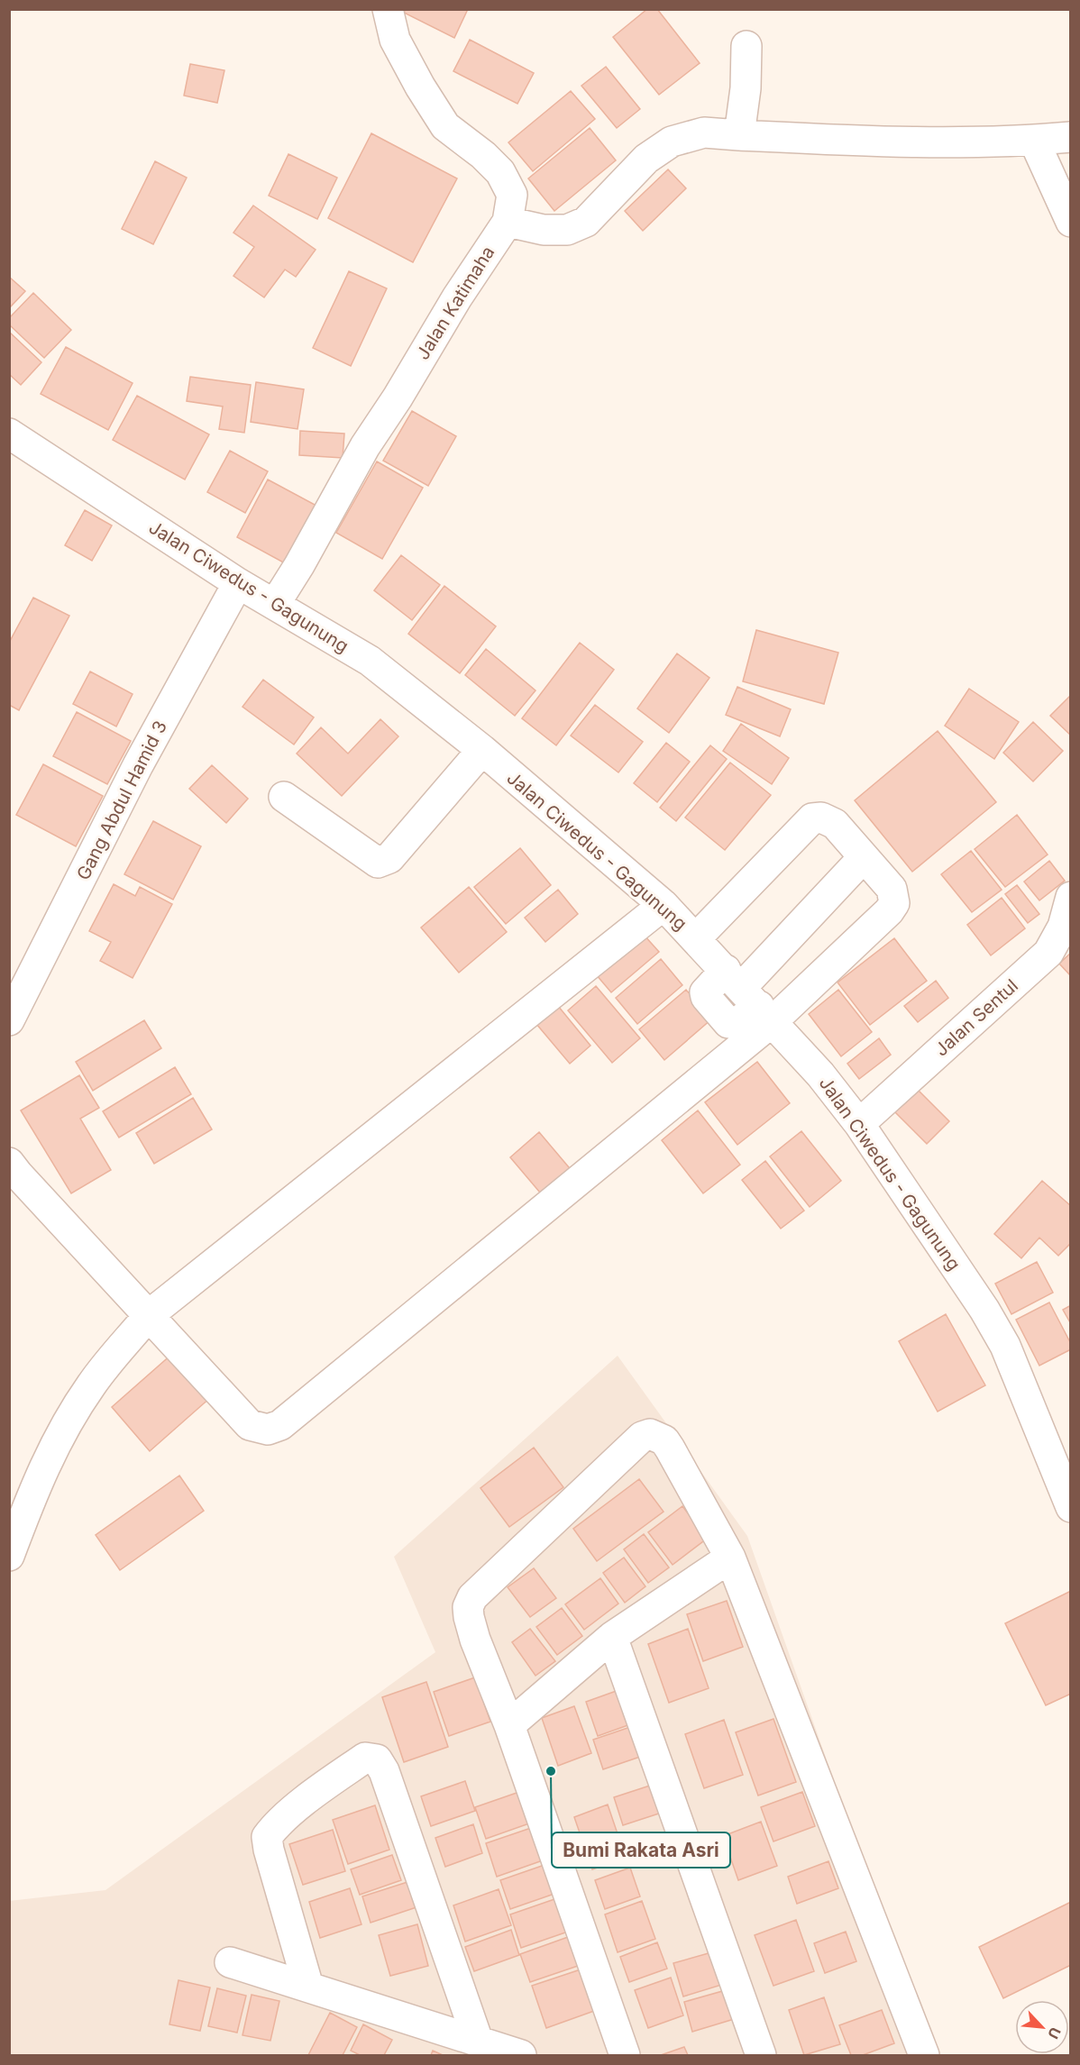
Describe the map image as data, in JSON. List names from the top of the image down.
{
  "streets": {
    "street": [
      "Jalan Katimaha",
      "Jalan Ciwedus - Gagunung",
      "Gang Abdul Hamid 3",
      "Jalan Sentul"
    ]
  },
  "crossings": [
    ["Jalan Katimaha", "Jalan Ciwedus - Gagunung"],
    ["Jalan Ciwedus - Gagunung", "Gang Abdul Hamid 3"],
    ["Jalan Ciwedus - Gagunung", "Jalan Sentul"]
  ],
  "places": ["Bumi Rakata Asri"],
  "north": "bottom right"
}
